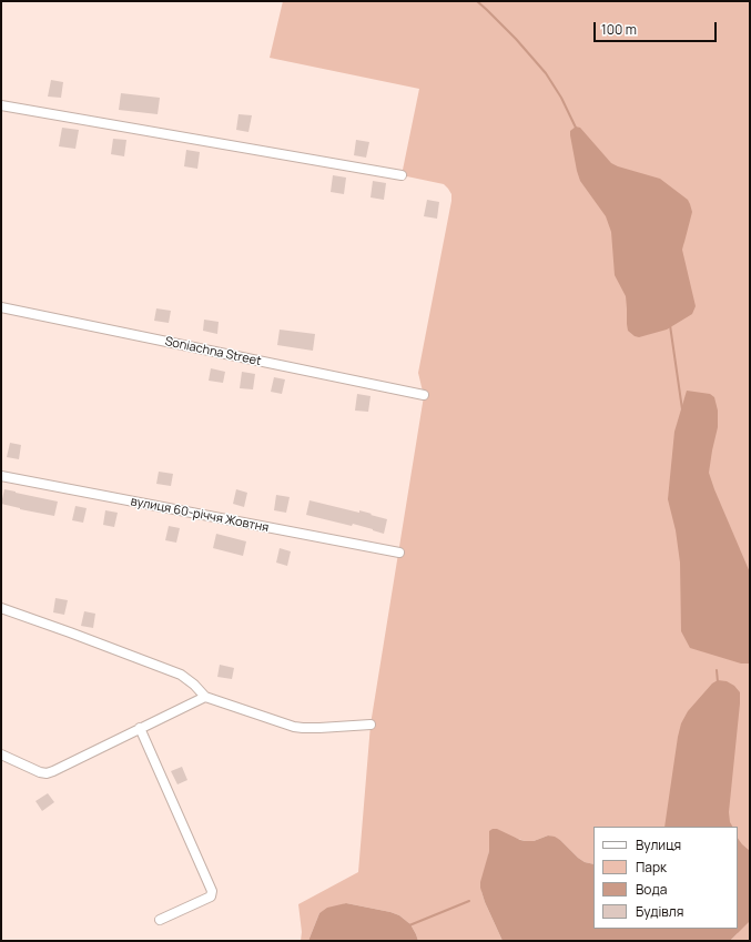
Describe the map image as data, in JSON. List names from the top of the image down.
{
  "streets": {
    "street": ["Soniachna Street", "вулиця 60-річчя Жовтня"]
  },
  "legend": [
    "Вулиця",
    "Парк",
    "Вода",
    "Будівля"
  ],
  "scale_bar": "100 m"
}
